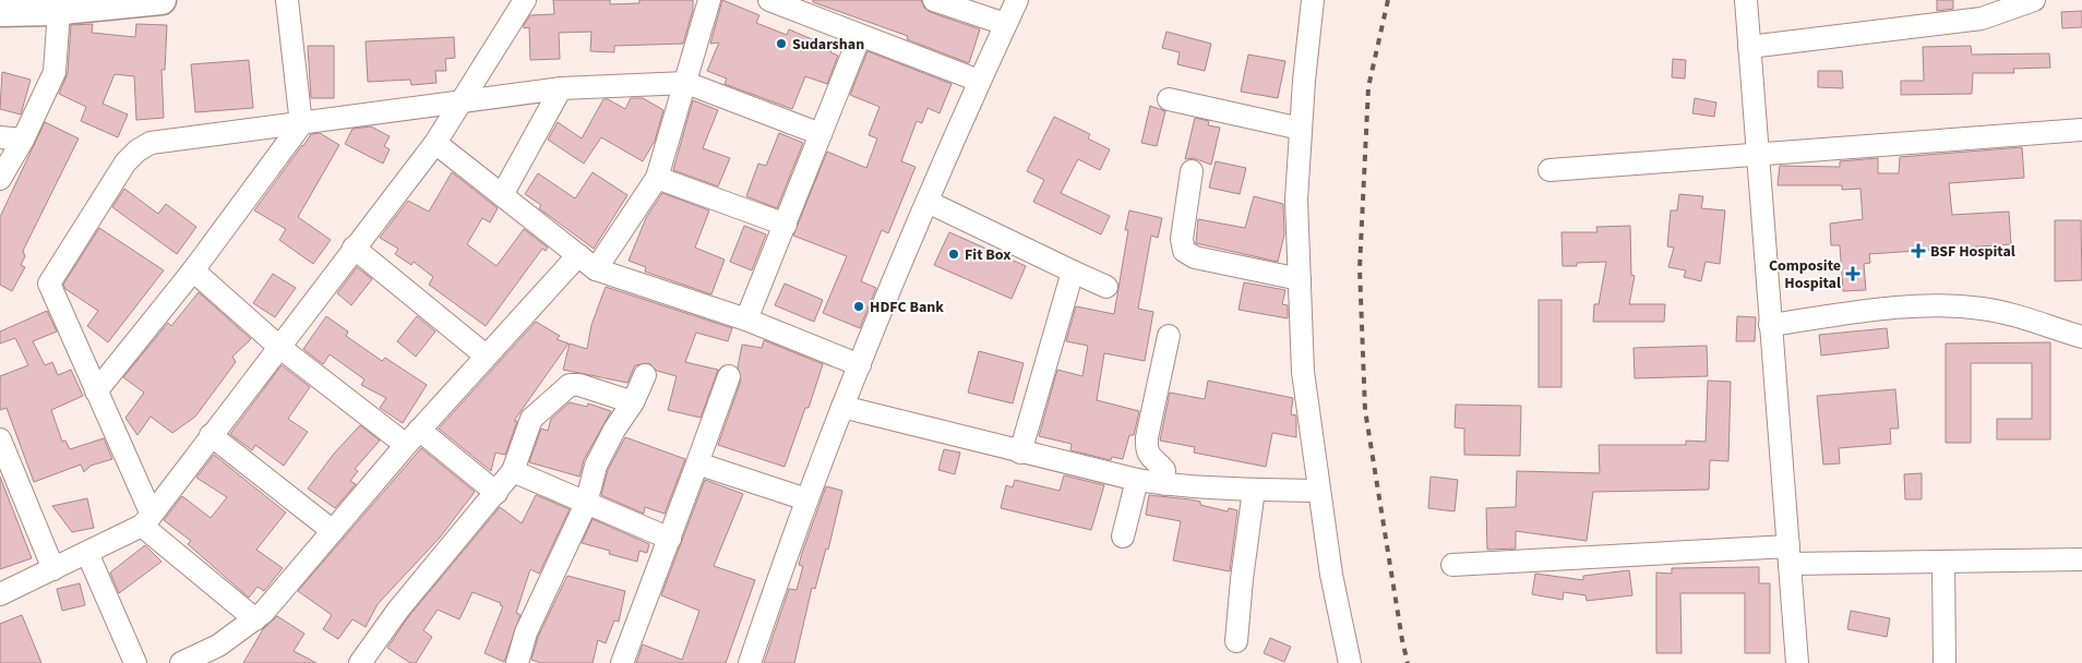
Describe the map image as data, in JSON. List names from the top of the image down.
{
  "places": {
    "other": ["Sudarshan", "Fit Box", "HDFC Bank"],
    "health": ["BSF Hospital", "Composite Hospital"]
  }
}
